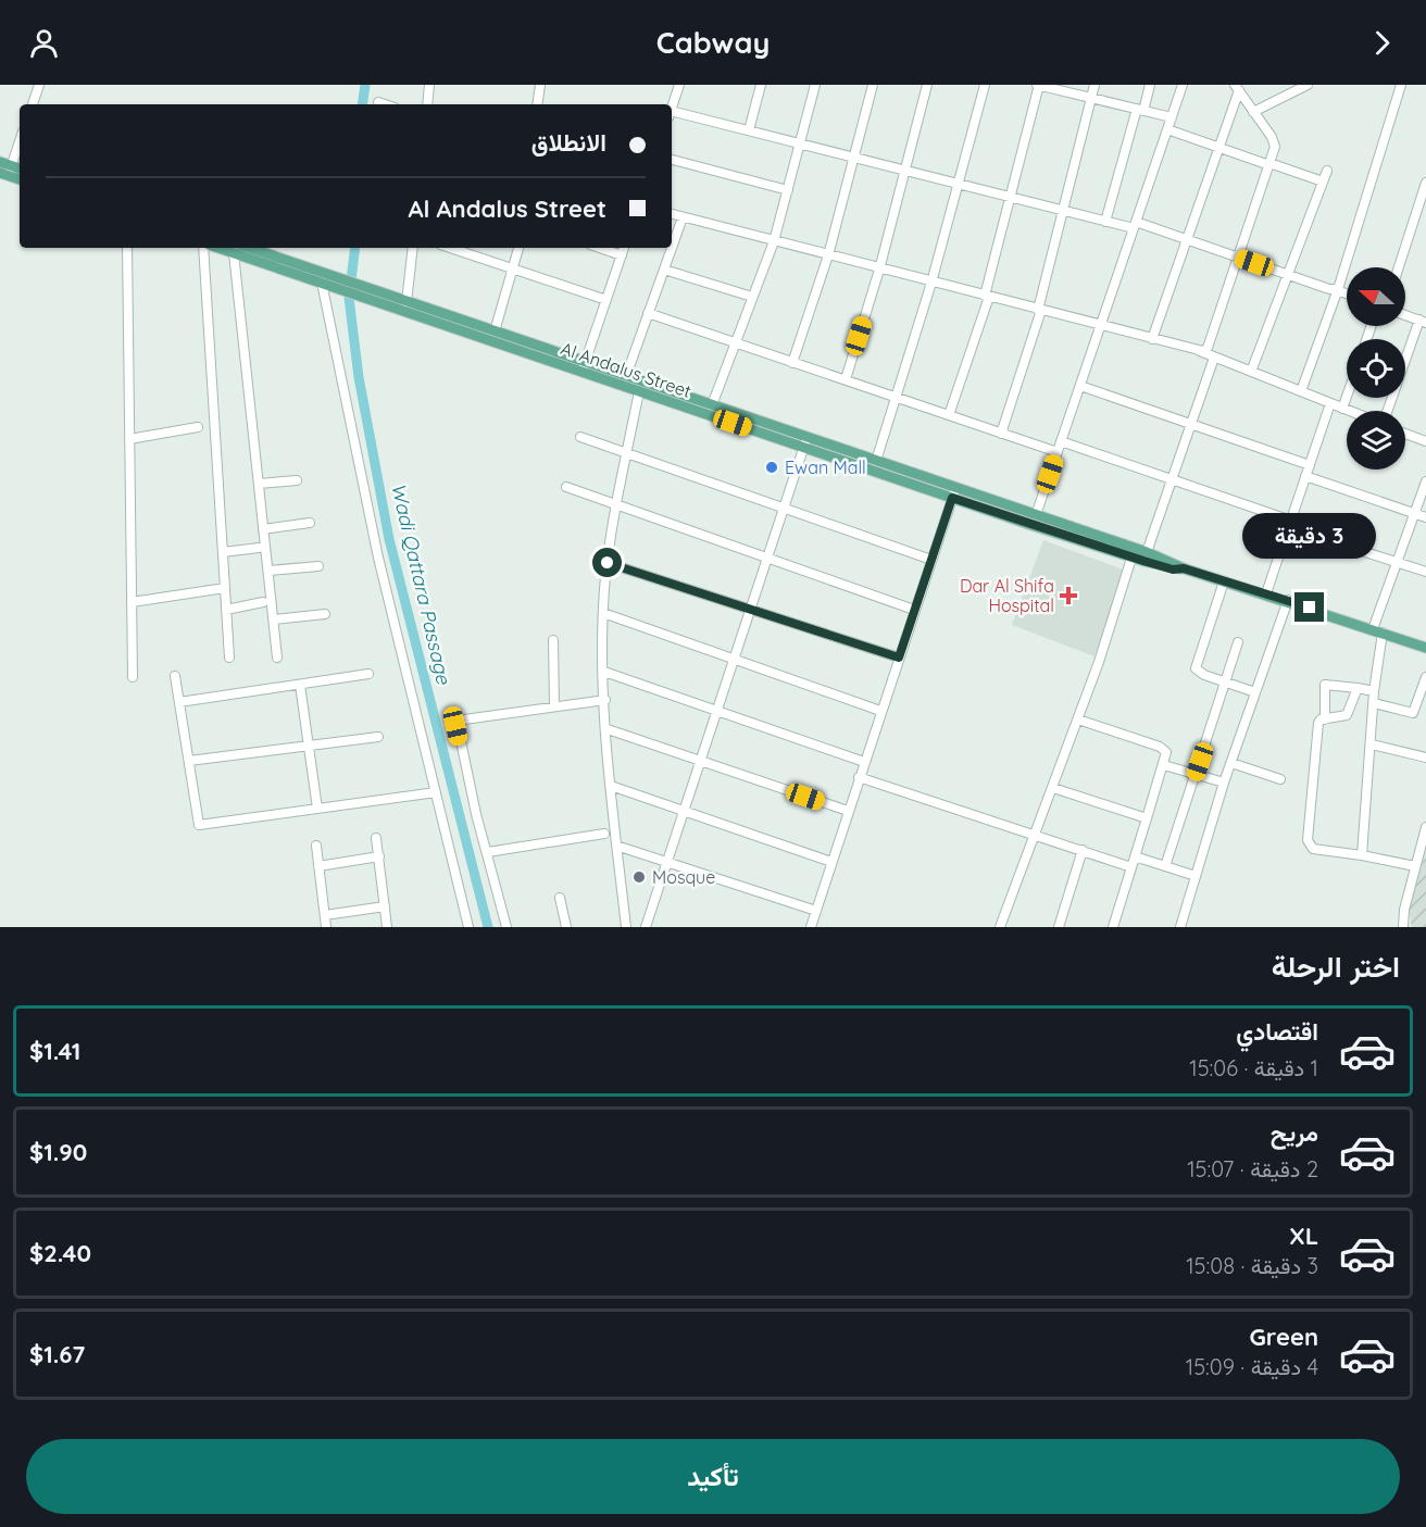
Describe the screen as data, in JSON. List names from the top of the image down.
{
  "streets": {
    "main road": ["Al Andalus Street"]
  },
  "water": ["Wadi Qattara Passage"],
  "places": {
    "other": ["Ewan Mall", "Mosque"],
    "health": ["Dar Al Shifa Hospital"]
  },
  "north": "left",
  "page": {
    "header": "Cabway",
    "banner": ["الانطلاق", "Al Andalus Street"],
    "bubble": "3 دقيقة",
    "heading": "اختر الرحلة",
    "list": [
      {
        "name": "اقتصادي",
        "note": "1 دقيقة · 15:06",
        "value": "$1.41"
      },
      {
        "name": "مريح",
        "note": "2 دقيقة · 15:07",
        "value": "$1.90"
      },
      {
        "name": "XL",
        "note": "3 دقيقة · 15:08",
        "value": "$2.40"
      },
      {
        "name": "Green",
        "note": "4 دقيقة · 15:09",
        "value": "$1.67"
      }
    ],
    "buttons": "تأكيد"
  }
}
